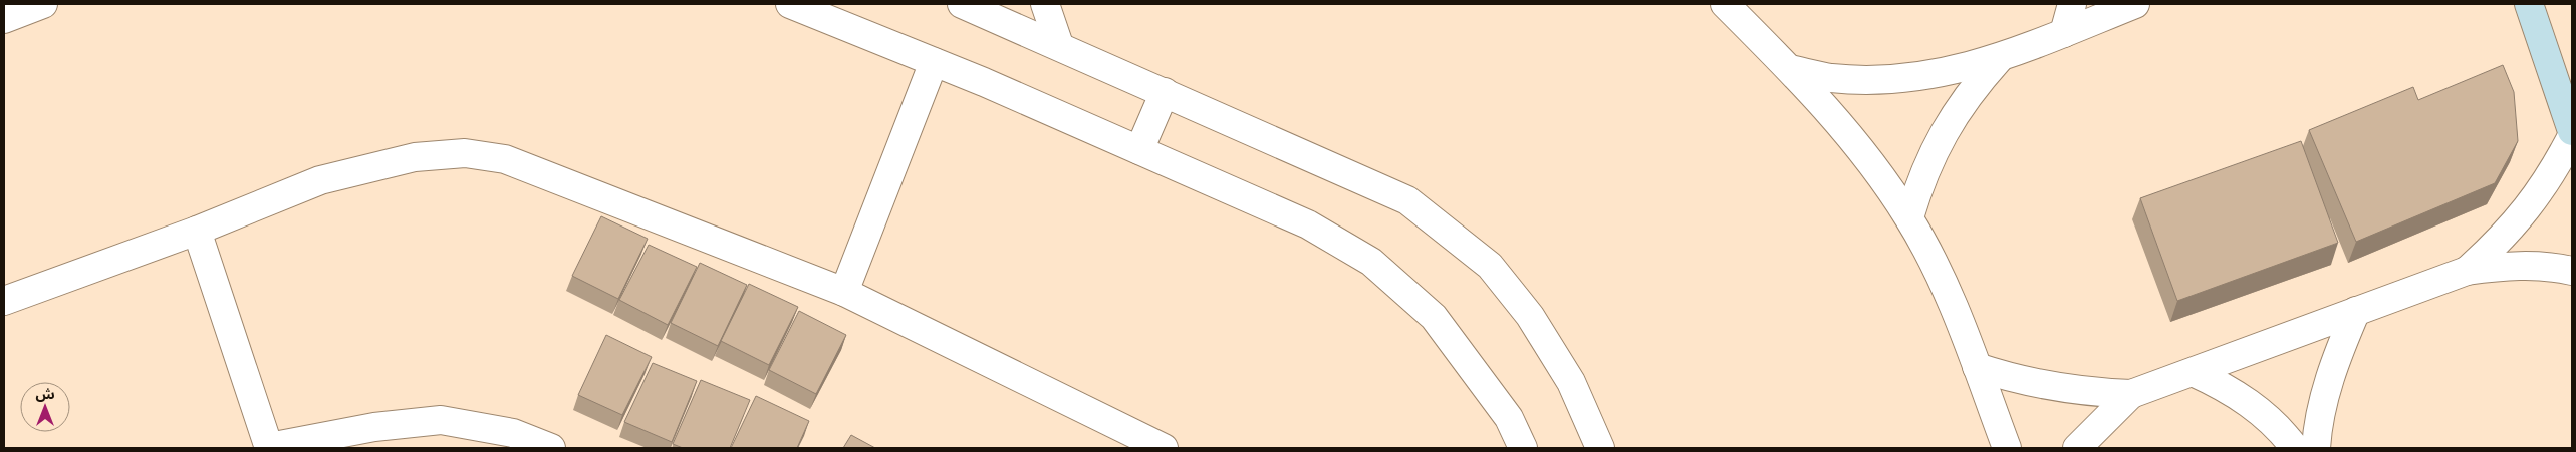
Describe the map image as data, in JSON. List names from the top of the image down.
{
  "north": "top"
}
